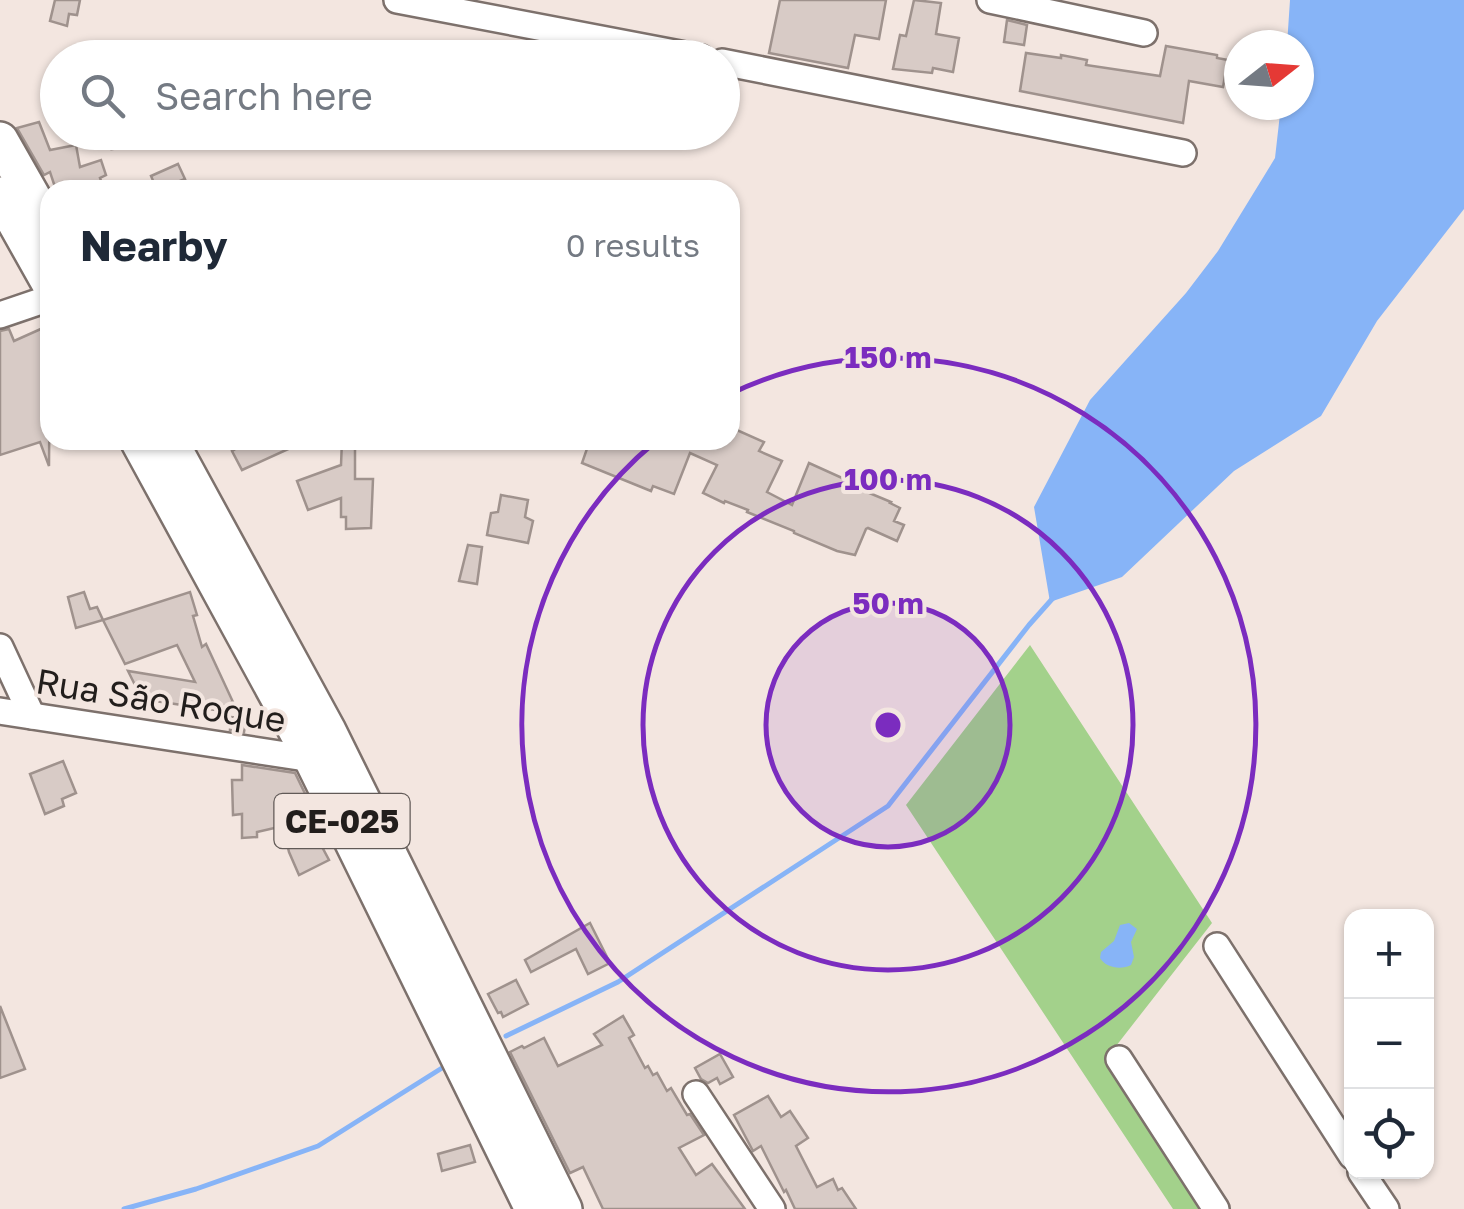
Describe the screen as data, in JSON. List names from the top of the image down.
{
  "streets": {
    "highway": ["CE-025"],
    "street": ["Rua São Roque"]
  },
  "crossings": [
    ["Rua São Roque", "CE-025"]
  ],
  "north": "right",
  "page": {
    "search": "Search here",
    "heading": ["Nearby", "0 results"],
    "map_buttons": ["+", "−"]
  },
  "rings": ["150 m", "100 m", "50 m"]
}
